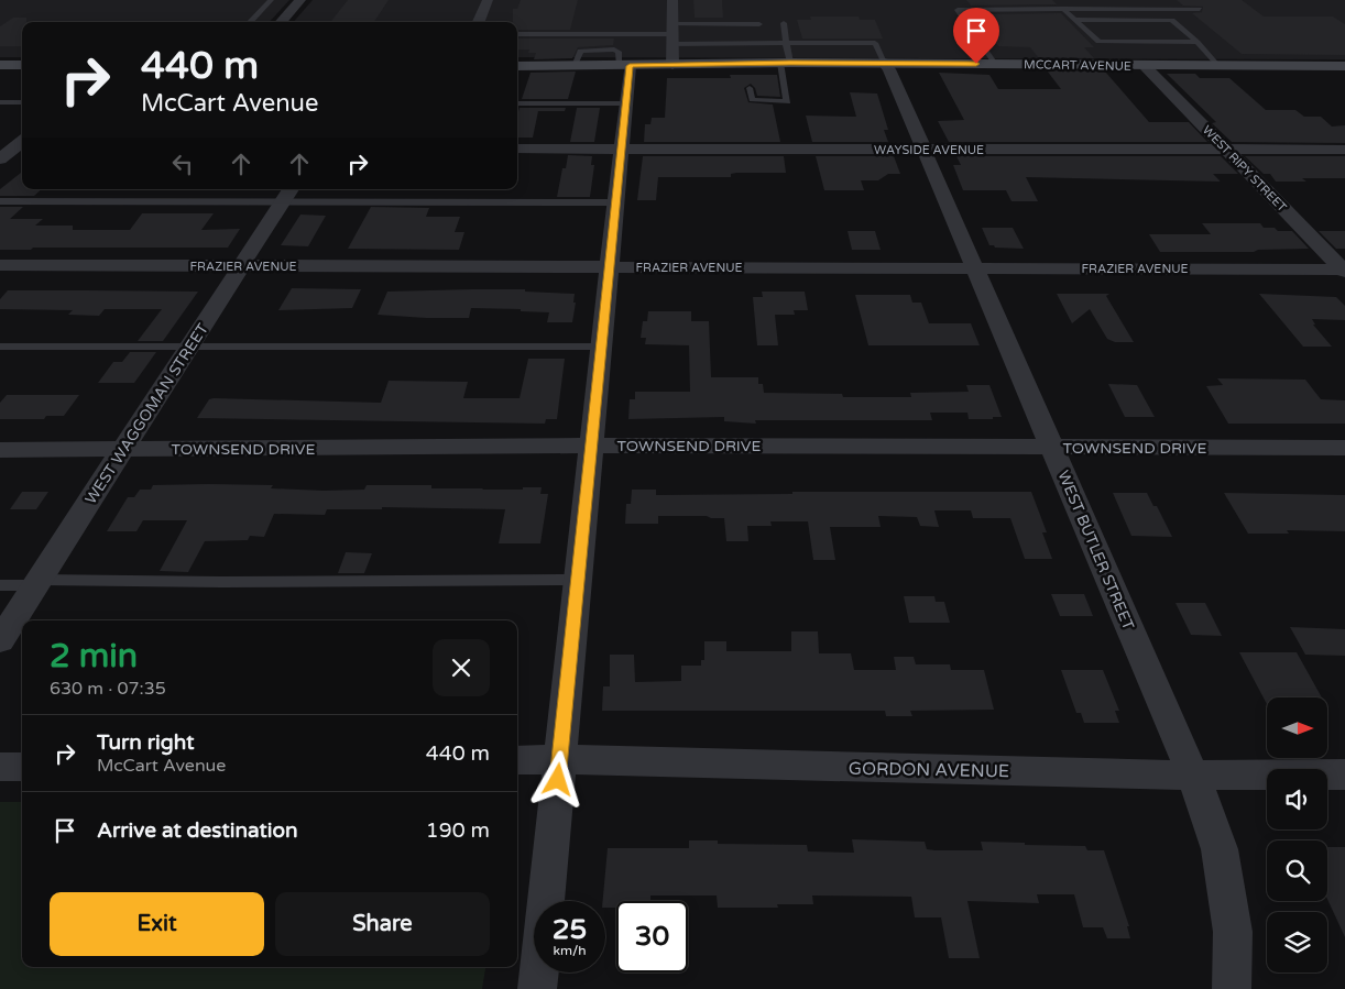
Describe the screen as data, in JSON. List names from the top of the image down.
{
  "streets": {
    "main road": ["MCCART AVENUE"],
    "street": [
      "WAYSIDE AVENUE",
      "WEST RIPY STREET",
      "FRAZIER AVENUE",
      "WEST WAGGOMAN STREET",
      "TOWNSEND DRIVE",
      "WEST BUTLER STREET",
      "GORDON AVENUE"
    ]
  },
  "crossings": [
    ["MCCART AVENUE", "WEST RIPY STREET"],
    ["MCCART AVENUE", "WEST BUTLER STREET"],
    ["WAYSIDE AVENUE", "WEST RIPY STREET"],
    ["WAYSIDE AVENUE", "WEST BUTLER STREET"],
    ["WEST RIPY STREET", "FRAZIER AVENUE"],
    ["FRAZIER AVENUE", "WEST WAGGOMAN STREET"],
    ["FRAZIER AVENUE", "WEST BUTLER STREET"],
    ["WEST WAGGOMAN STREET", "TOWNSEND DRIVE"],
    ["TOWNSEND DRIVE", "WEST BUTLER STREET"],
    ["WEST BUTLER STREET", "GORDON AVENUE"]
  ],
  "north": "right",
  "page": {
    "turn": ["440 m", "McCart Avenue"],
    "heading": ["2 min", "630 m · 07:35"],
    "list": [
      {
        "name": "Turn right",
        "note": "McCart Avenue",
        "value": "440 m"
      },
      {
        "name": "Arrive at destination",
        "value": "190 m"
      }
    ],
    "buttons": ["Exit", "Share"],
    "speed": "25 km/h",
    "limit": "30"
  }
}
